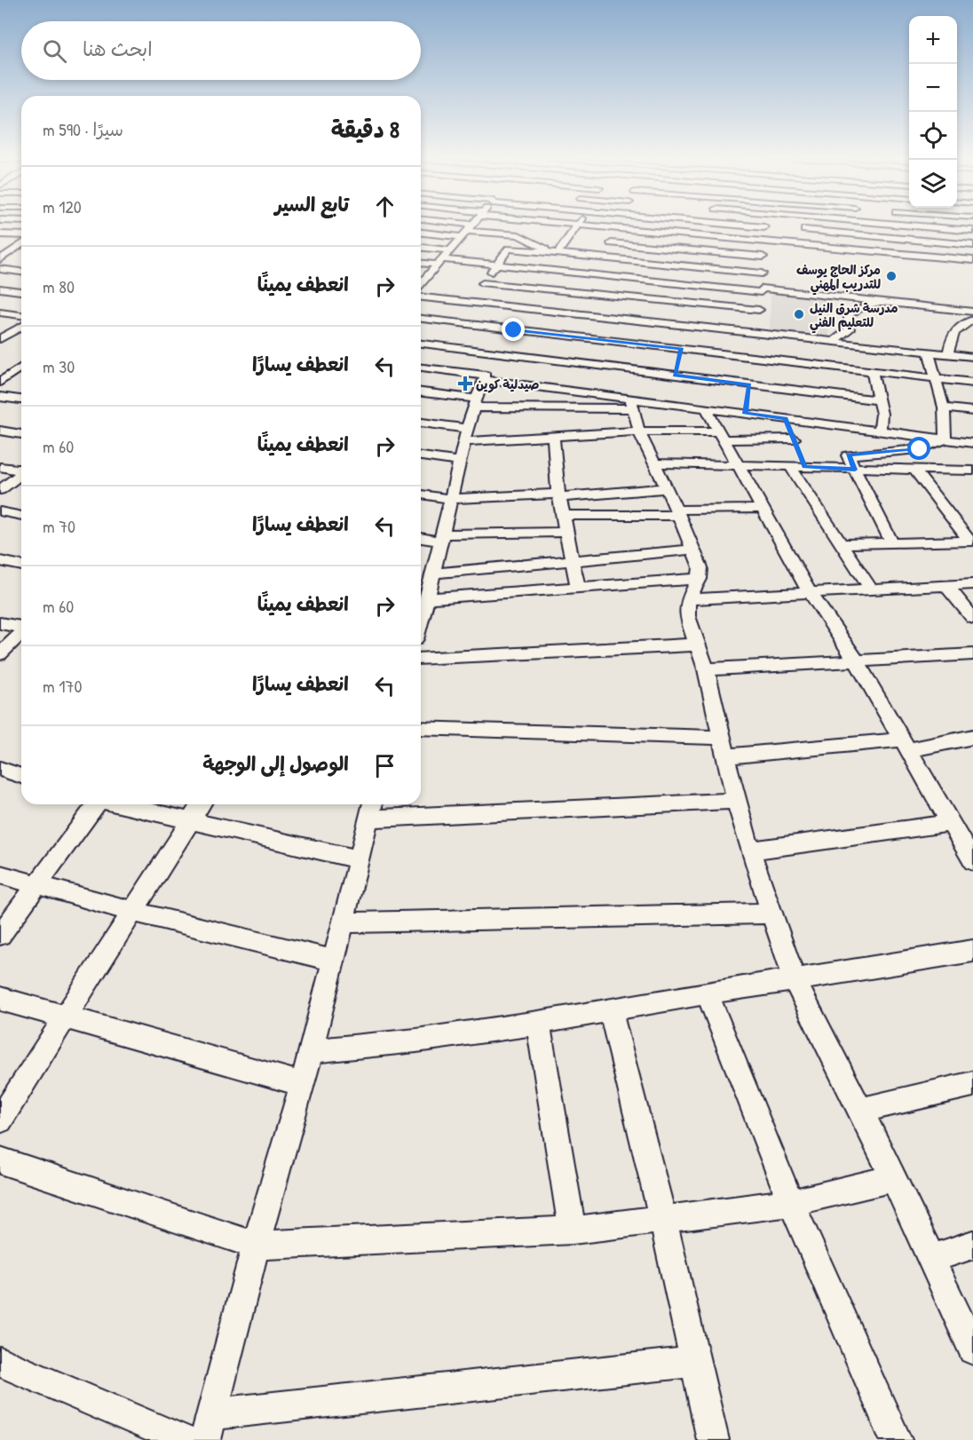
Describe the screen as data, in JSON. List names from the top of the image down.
{
  "places": {
    "other": ["مركز الحاج يوسف للتدريب المهني", "مدرسة شرق النيل للتعليم الفني"],
    "health": ["صيدلية كوين"]
  },
  "page": {
    "map_buttons": ["+", "−"],
    "search": "ابحث هنا",
    "heading": ["8 دقيقة", "سيرًا · 590 m"],
    "list": [
      ["تابع السير", "120 m"],
      ["انعطف يمينًا", "80 m"],
      ["انعطف يسارًا", "30 m"],
      ["انعطف يمينًا", "60 m"],
      ["انعطف يسارًا", "70 m"],
      ["انعطف يمينًا", "60 m"],
      ["انعطف يسارًا", "170 m"],
      "الوصول إلى الوجهة"
    ]
  }
}
